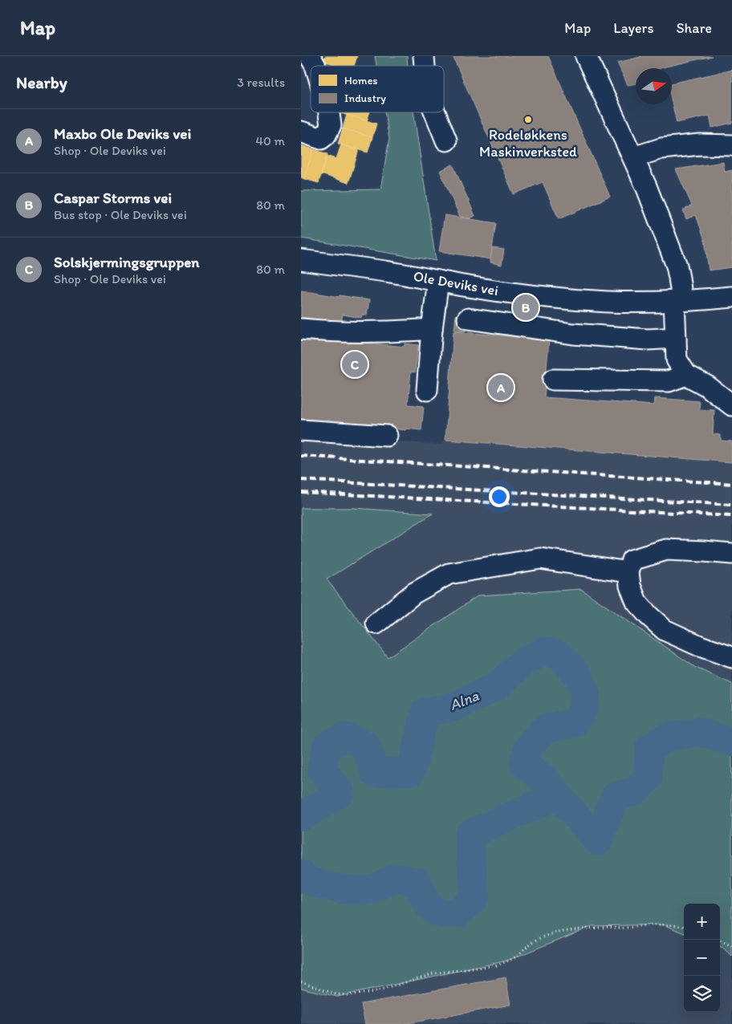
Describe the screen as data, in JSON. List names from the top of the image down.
{
  "streets": {
    "street": ["Ole Deviks vei"]
  },
  "water": ["Alna"],
  "places": ["Rodeløkkens Maskinverksted"],
  "legend": ["Homes", "Industry"],
  "north": "right",
  "page": {
    "header": "Map",
    "nav": ["Map", "Layers", "Share"],
    "heading": ["Nearby", "3 results"],
    "list": [
      {
        "mark": "A",
        "name": "Maxbo Ole Deviks vei",
        "note": "Shop · Ole Deviks vei",
        "value": "40 m"
      },
      {
        "mark": "B",
        "name": "Caspar Storms vei",
        "note": "Bus stop · Ole Deviks vei",
        "value": "80 m"
      },
      {
        "mark": "C",
        "name": "Solskjermingsgruppen",
        "note": "Shop · Ole Deviks vei",
        "value": "80 m"
      }
    ],
    "pins": ["B", "C", "A"],
    "map_buttons": ["+", "−"]
  }
}
